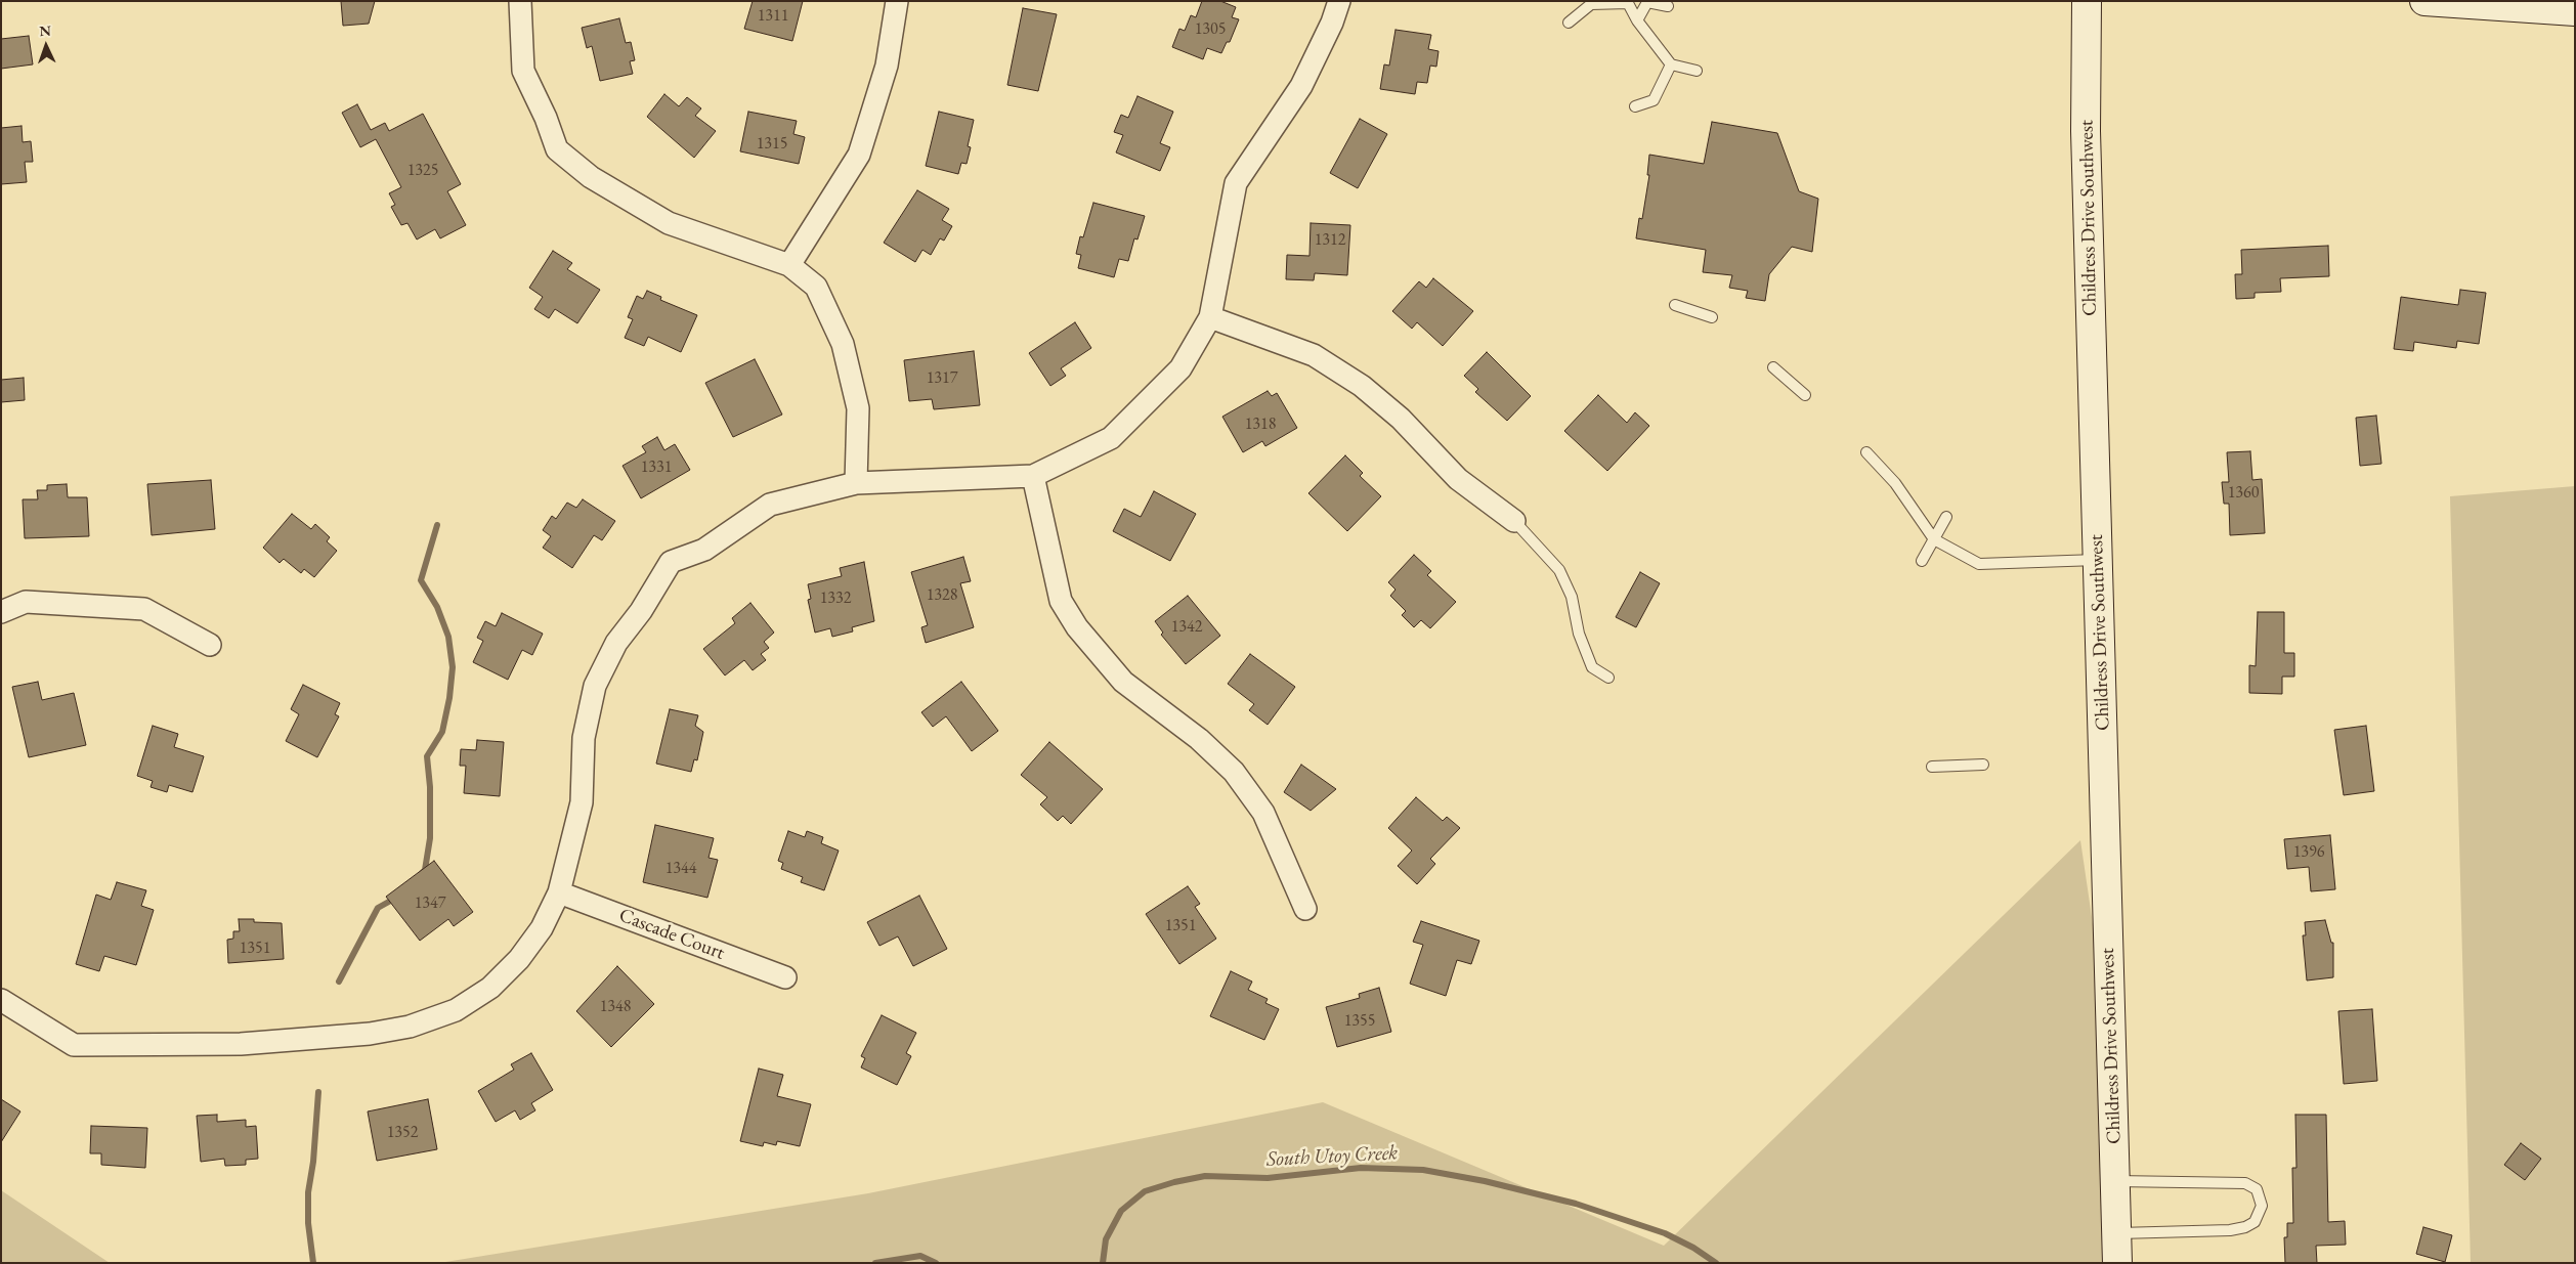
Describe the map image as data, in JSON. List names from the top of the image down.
{
  "streets": {
    "street": ["Childress Drive Southwest", "Cascade Court"]
  },
  "water": ["South Utoy Creek"],
  "house_numbers": [
    "1311",
    "1305",
    "1315",
    "1325",
    "1312",
    "1317",
    "1318",
    "1331",
    "1360",
    "1328",
    "1332",
    "1342",
    "1396",
    "1344",
    "1347",
    "1351",
    "1351",
    "1348",
    "1355",
    "1352"
  ],
  "north": "top"
}
